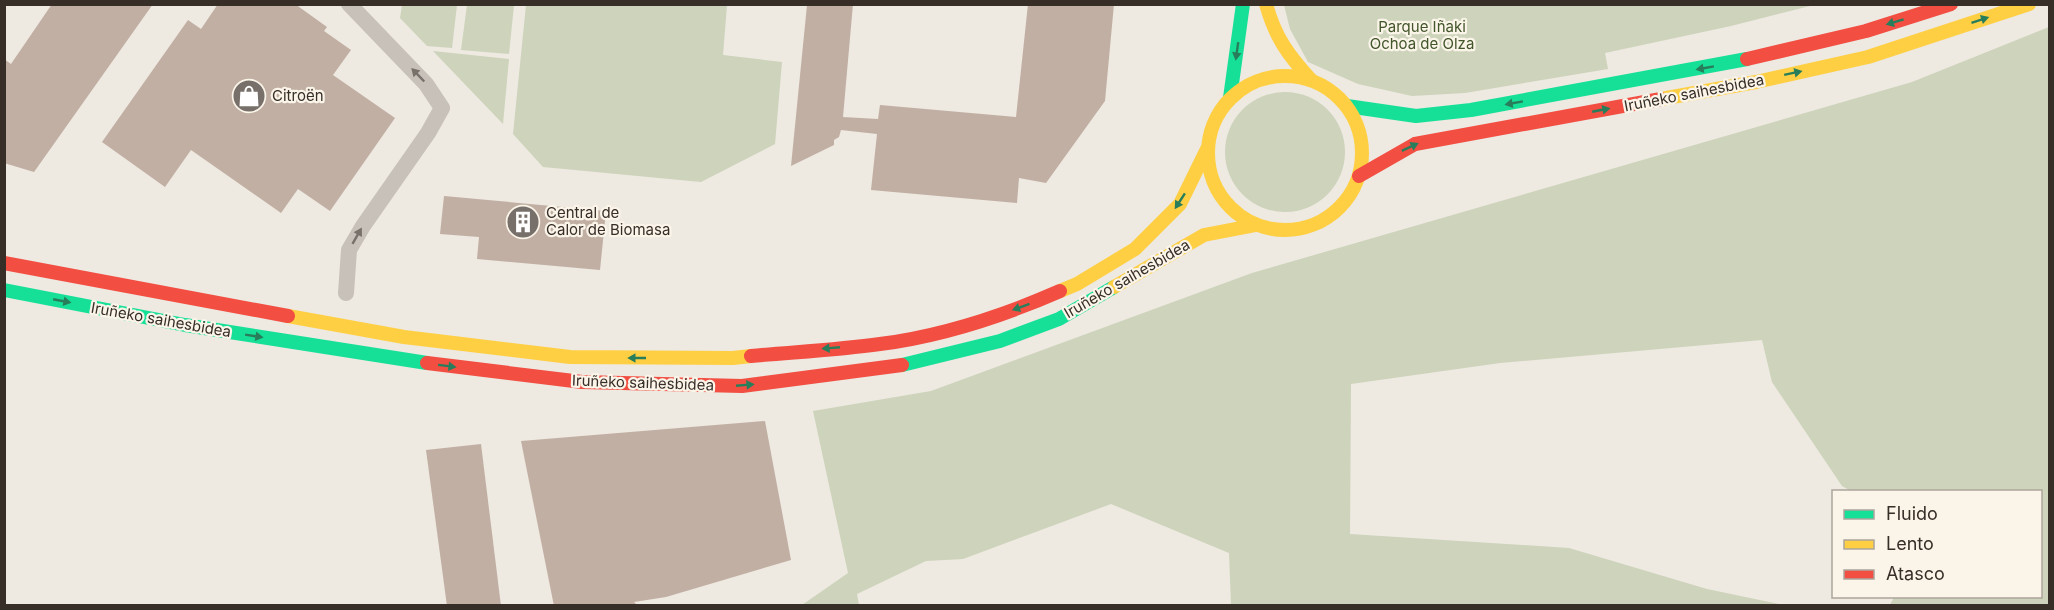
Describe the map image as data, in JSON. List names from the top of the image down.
{
  "streets": {
    "main road": ["Iruñeko saihesbidea"]
  },
  "parks": ["Parque Iñaki Ochoa de Olza"],
  "places": {
    "shop": ["Citroën"],
    "building": ["Central de Calor de Biomasa"]
  },
  "legend": ["Fluido", "Lento", "Atasco"]
}
